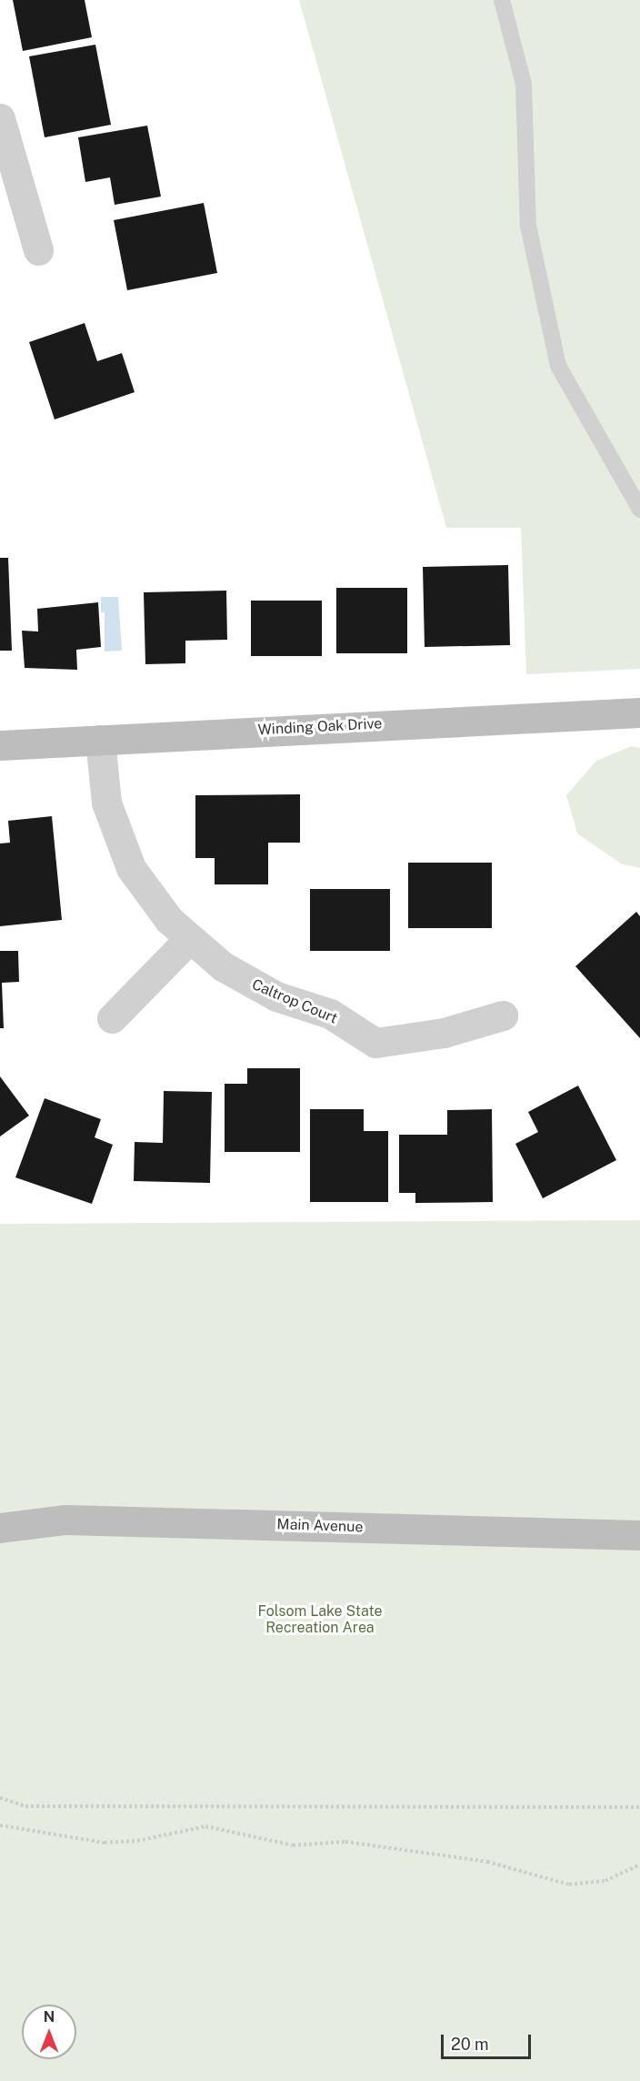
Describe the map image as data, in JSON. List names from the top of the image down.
{
  "streets": {
    "street": ["Winding Oak Drive", "Caltrop Court", "Main Avenue"]
  },
  "crossings": [
    ["Winding Oak Drive", "Caltrop Court"]
  ],
  "parks": ["Folsom Lake State Recreation Area"],
  "scale_bar": "20 m",
  "north": "top"
}
